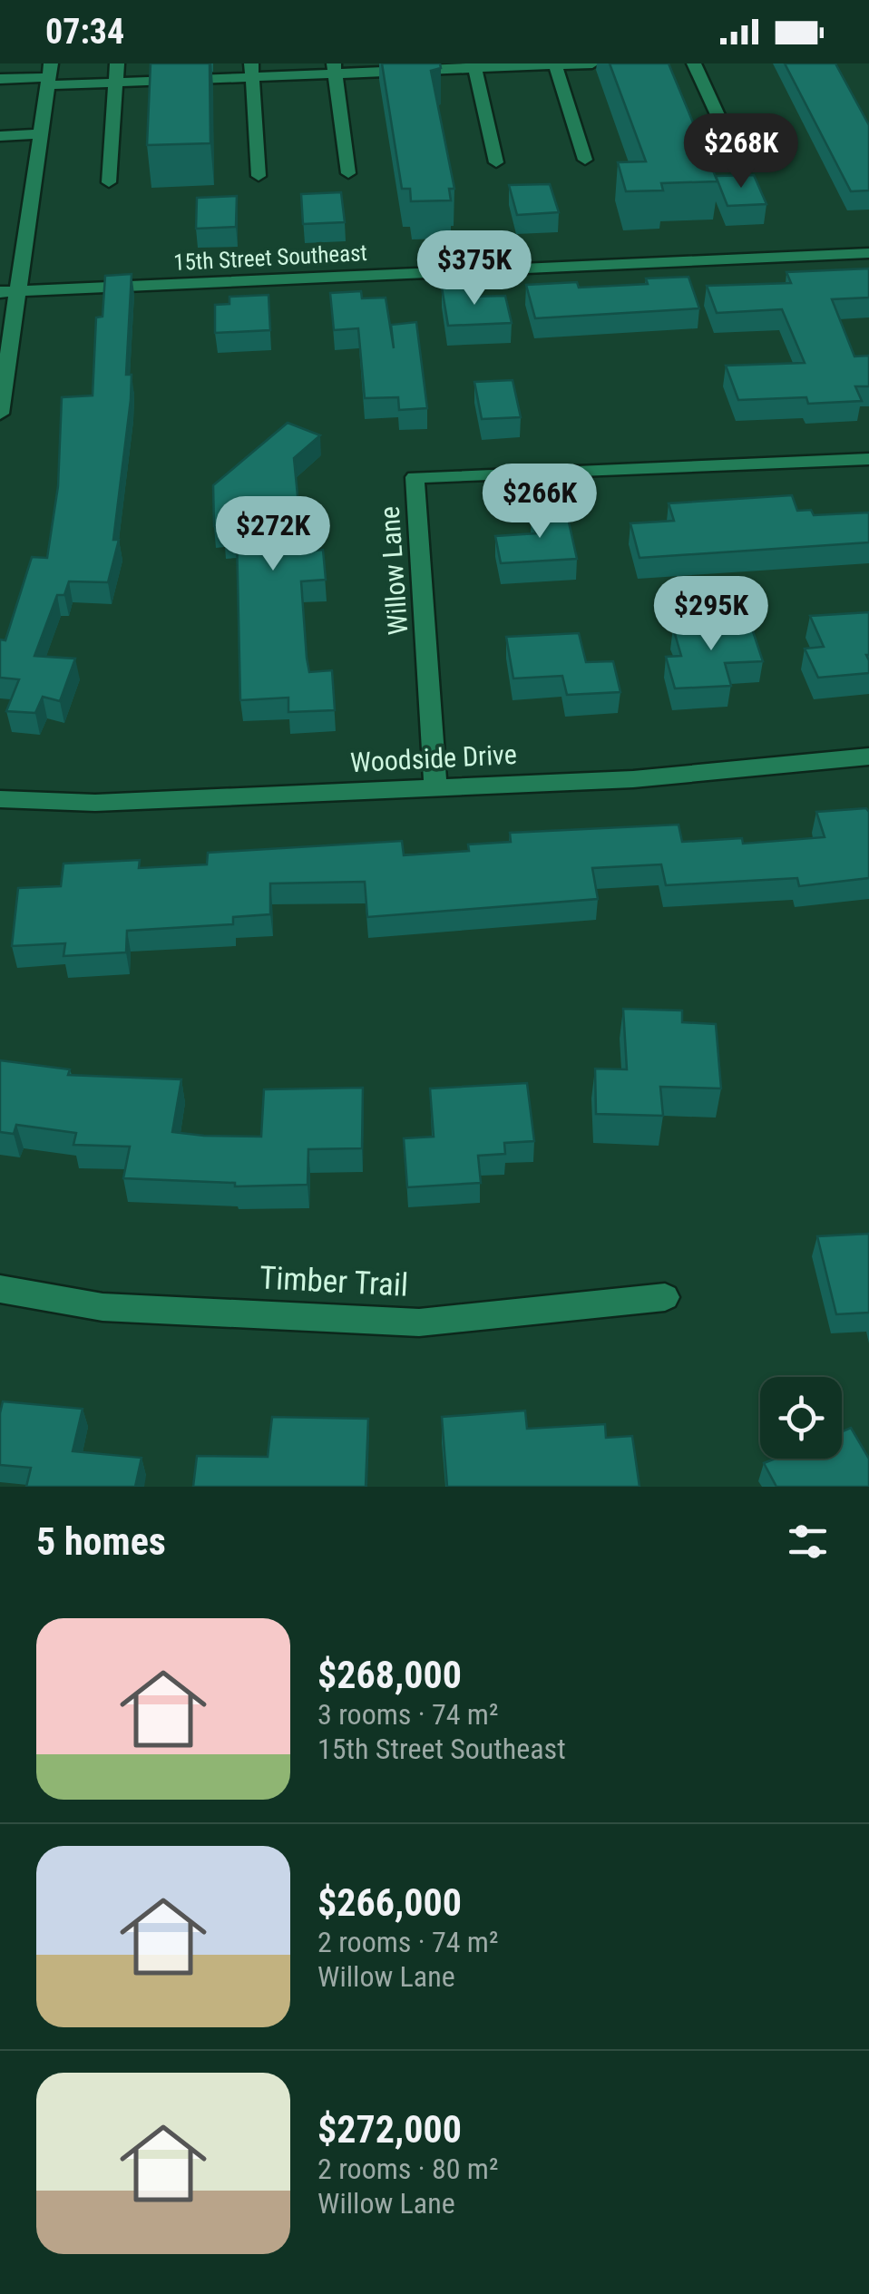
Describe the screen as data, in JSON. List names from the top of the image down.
{
  "streets": {
    "street": [
      "15th Street Southeast",
      "Willow Lane",
      "Woodside Drive",
      "Timber Trail"
    ]
  },
  "crossings": [
    ["Willow Lane", "Woodside Drive"]
  ],
  "page": {
    "status": "07:34",
    "price": [
      "$268K",
      "$375K",
      "$266K",
      "$272K",
      "$295K"
    ],
    "heading": "5 homes",
    "list": [
      {
        "name": "$268,000",
        "note": "3 rooms · 74 m² · 15th Street Southeast"
      },
      {
        "name": "$266,000",
        "note": "2 rooms · 74 m² · Willow Lane"
      },
      {
        "name": "$272,000",
        "note": "2 rooms · 80 m² · Willow Lane"
      }
    ]
  }
}
